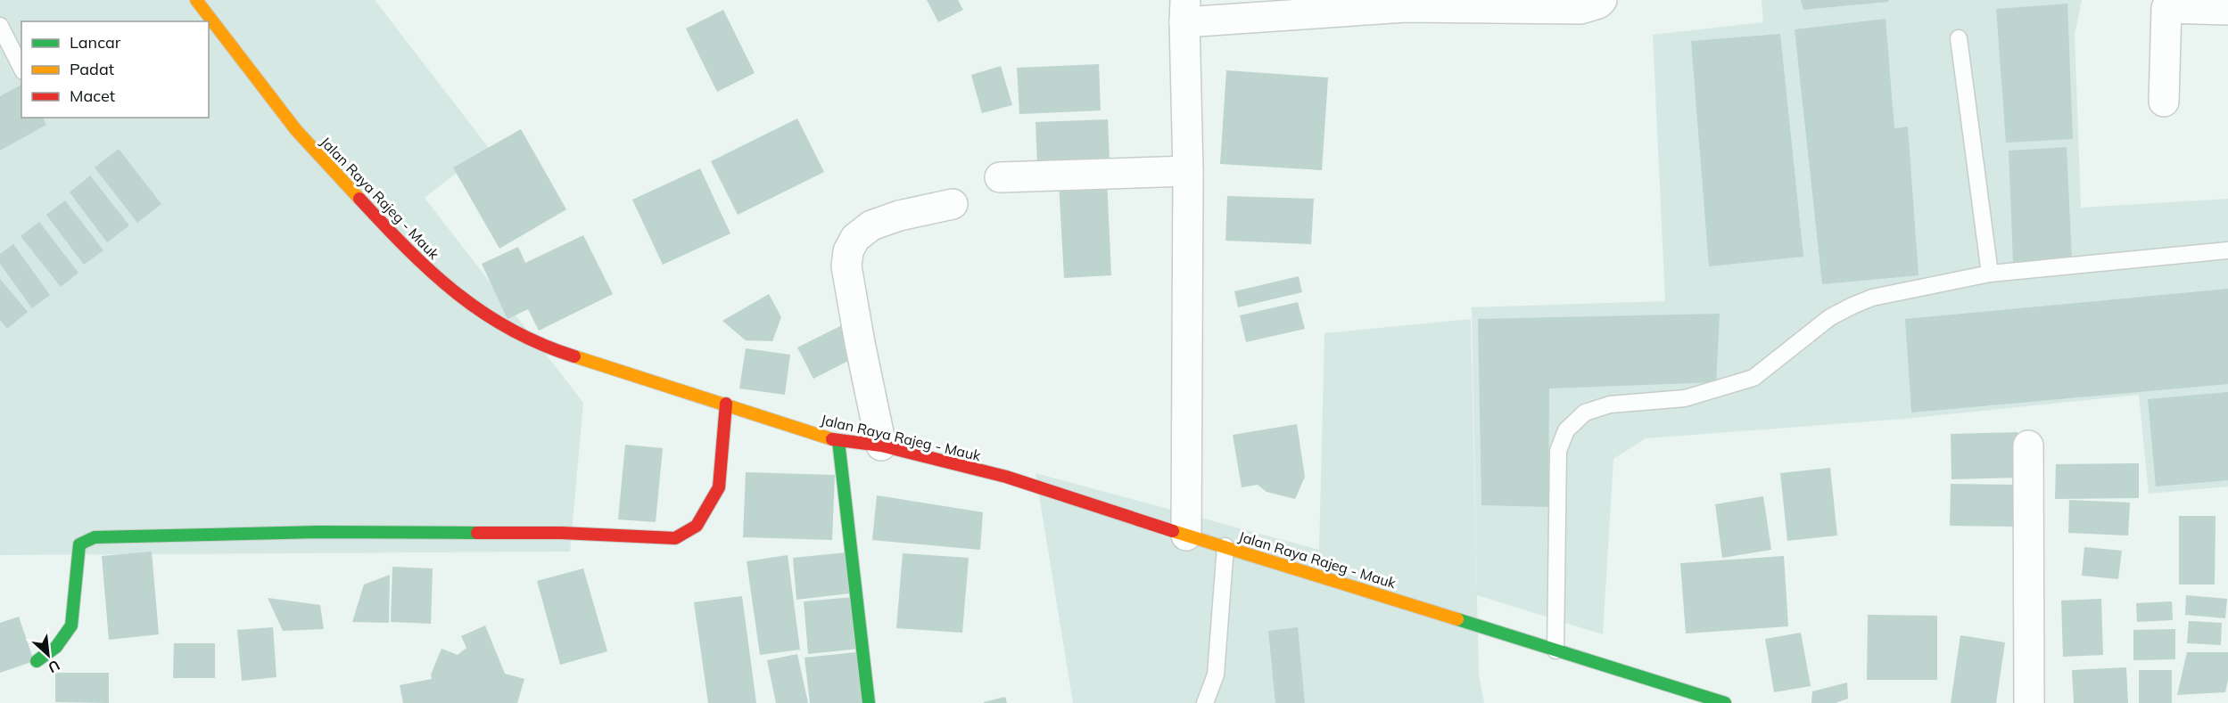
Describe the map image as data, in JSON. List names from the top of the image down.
{
  "streets": {
    "main road": ["Jalan Raya Rajeg - Mauk"]
  },
  "legend": ["Lancar", "Padat", "Macet"],
  "north": "bottom right"
}
